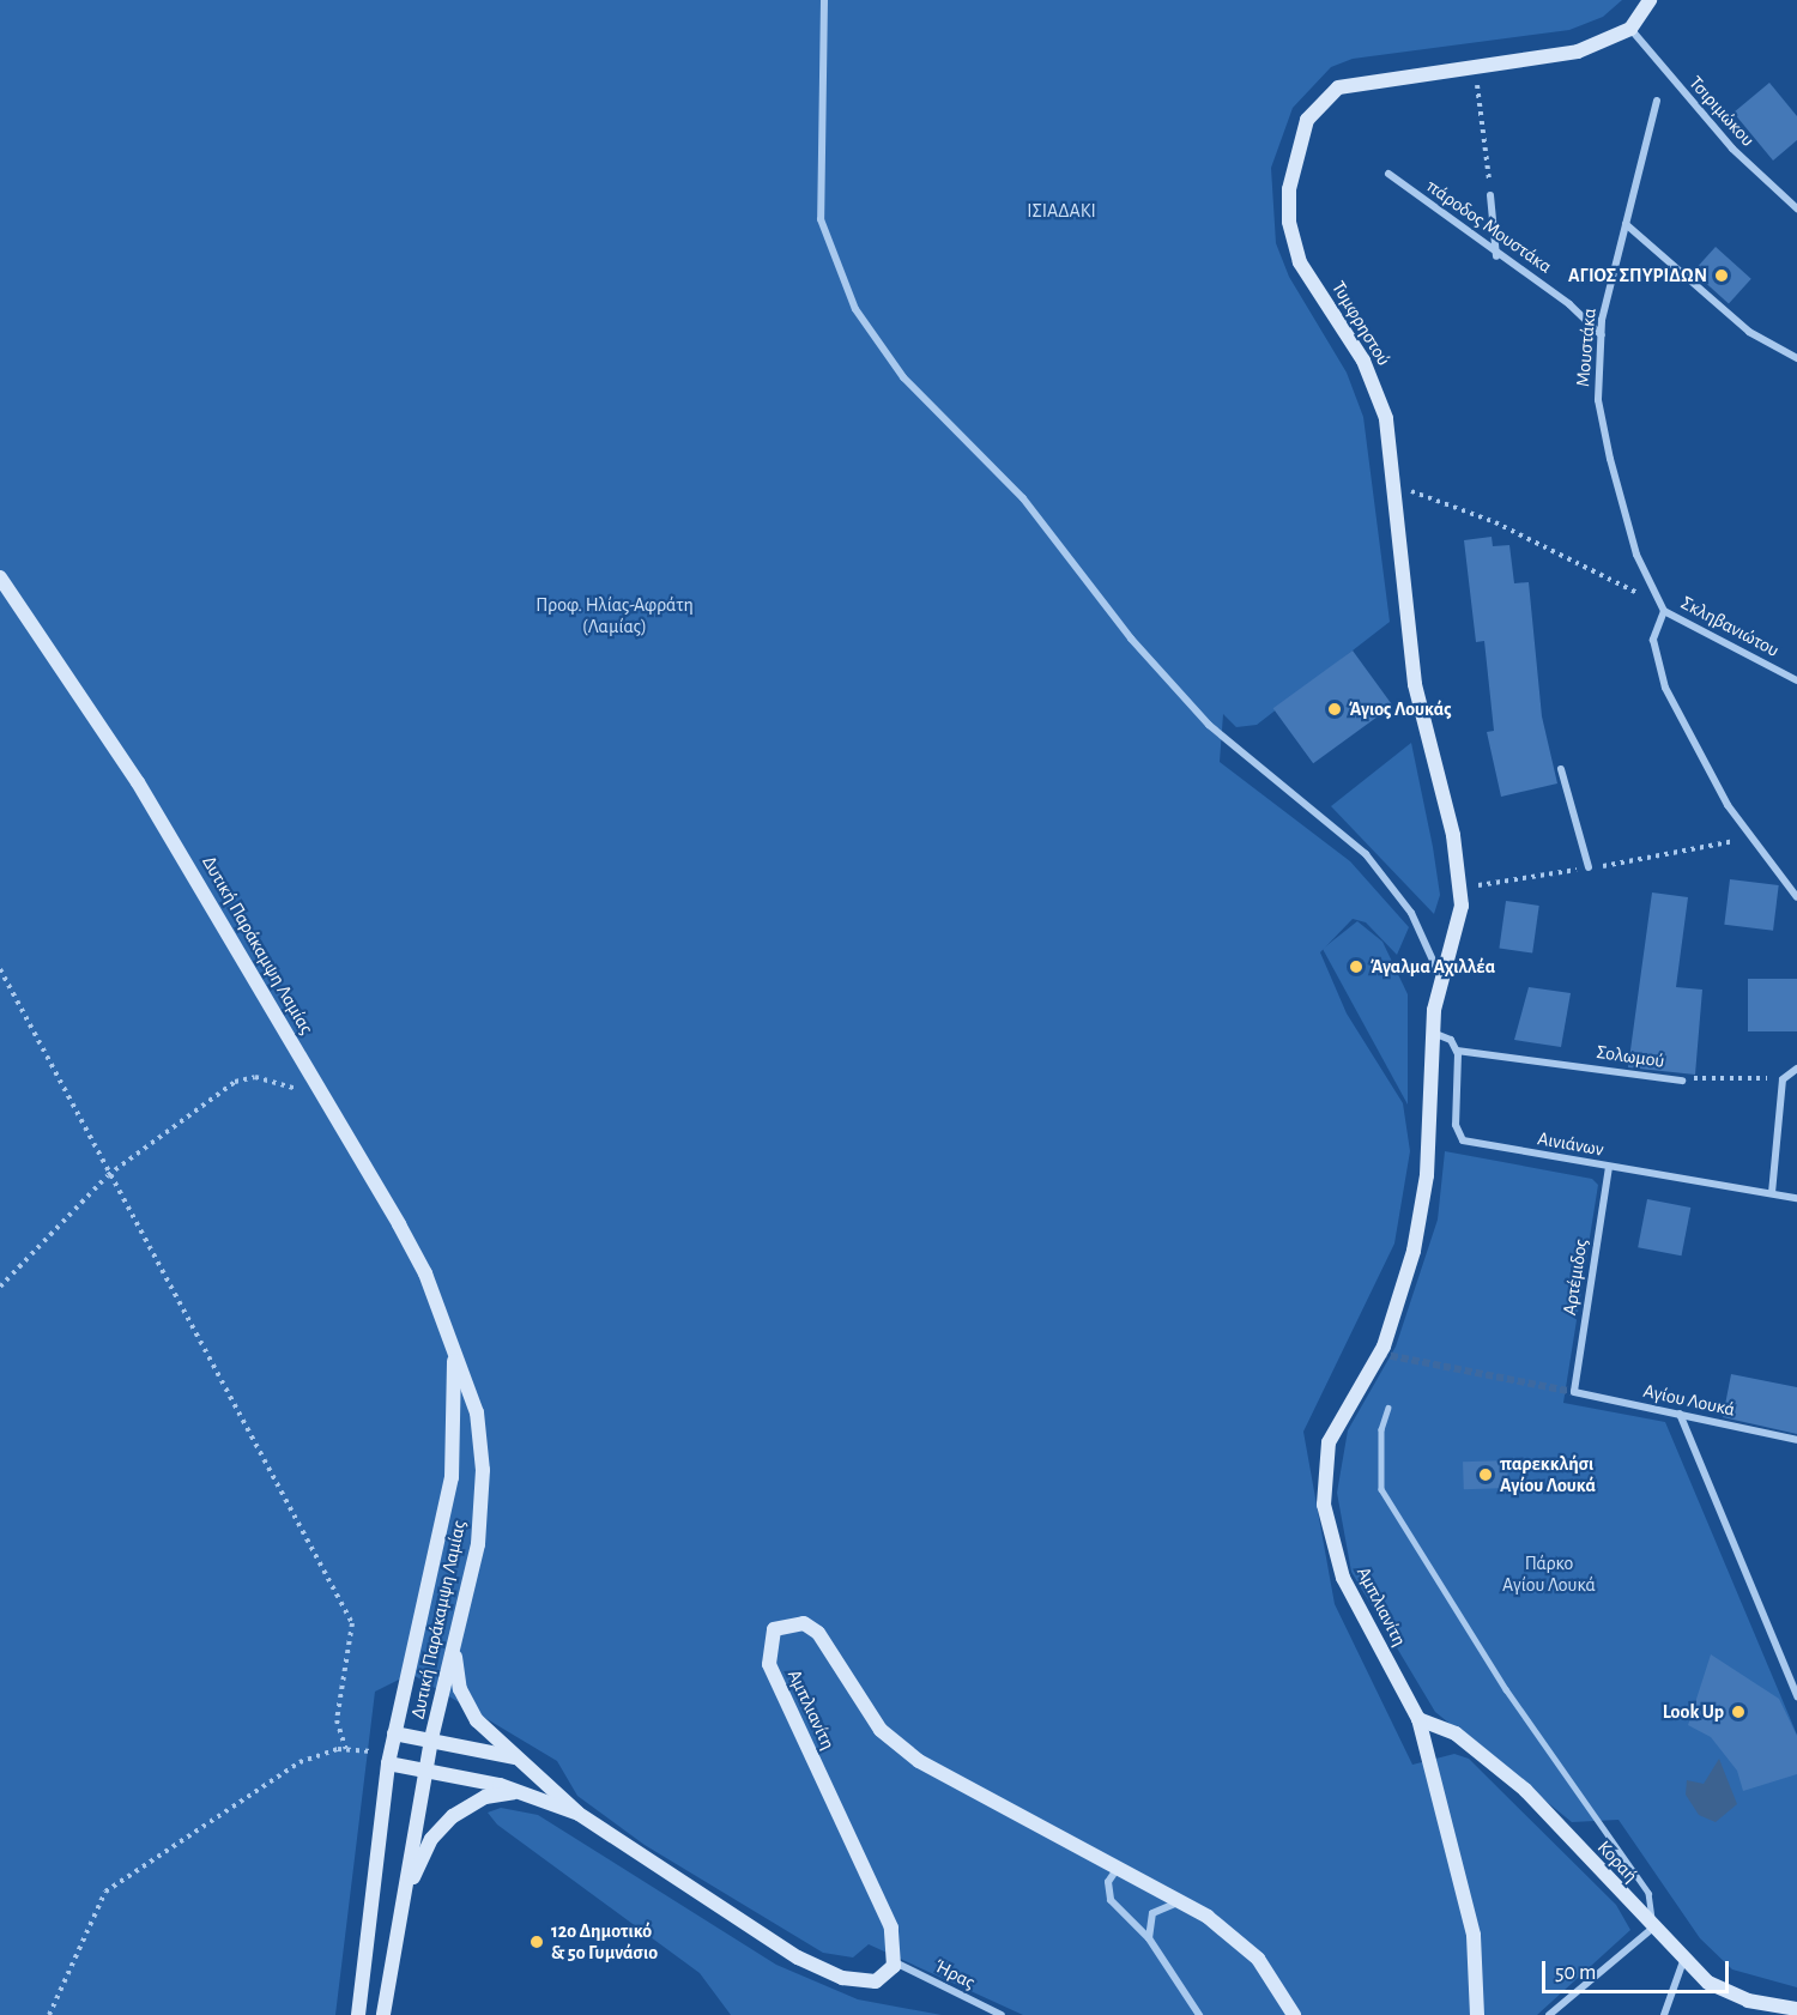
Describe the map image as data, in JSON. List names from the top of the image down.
{
  "streets": {
    "street": [
      "Τσιριμώκου",
      "πάροδος Μουστάκα",
      "Τυμφρηστού",
      "Μουστάκα",
      "Σκληβανιώτου",
      "Δυτική Παράκαμψη Λαμίας",
      "Σολωμού",
      "Αινιάνων",
      "Αρτέμιδος",
      "Αγίου Λουκά",
      "Αμπλιανίτη",
      "Κοραή",
      "Ήρας"
    ]
  },
  "crossings": [
    ["Τσιριμώκου", "Τυμφρηστού"],
    ["πάροδος Μουστάκα", "Μουστάκα"],
    ["Τυμφρηστού", "Αμπλιανίτη"],
    ["Μουστάκα", "Σκληβανιώτου"],
    ["Σολωμού", "Αινιάνων"],
    ["Αινιάνων", "Αρτέμιδος"],
    ["Αρτέμιδος", "Αγίου Λουκά"],
    ["Αμπλιανίτη", "Κοραή"],
    ["Αμπλιανίτη", "Ήρας"]
  ],
  "parks": ["ΙΣΙΑΔΑΚΙ", "Προφ. Ηλίας-Αφράτη (Λαμίας)", "Πάρκο Αγίου Λουκά"],
  "places": [
    "ΑΓΙΟΣ ΣΠΥΡΙΔΩΝ",
    "Άγιος Λουκάς",
    "Άγαλμα Αχιλλέα",
    "παρεκκλήσι Αγίου Λουκά",
    "Look Up",
    "12ο Δημοτικό & 5ο Γυμνάσιο"
  ],
  "scale_bar": "50 m"
}
